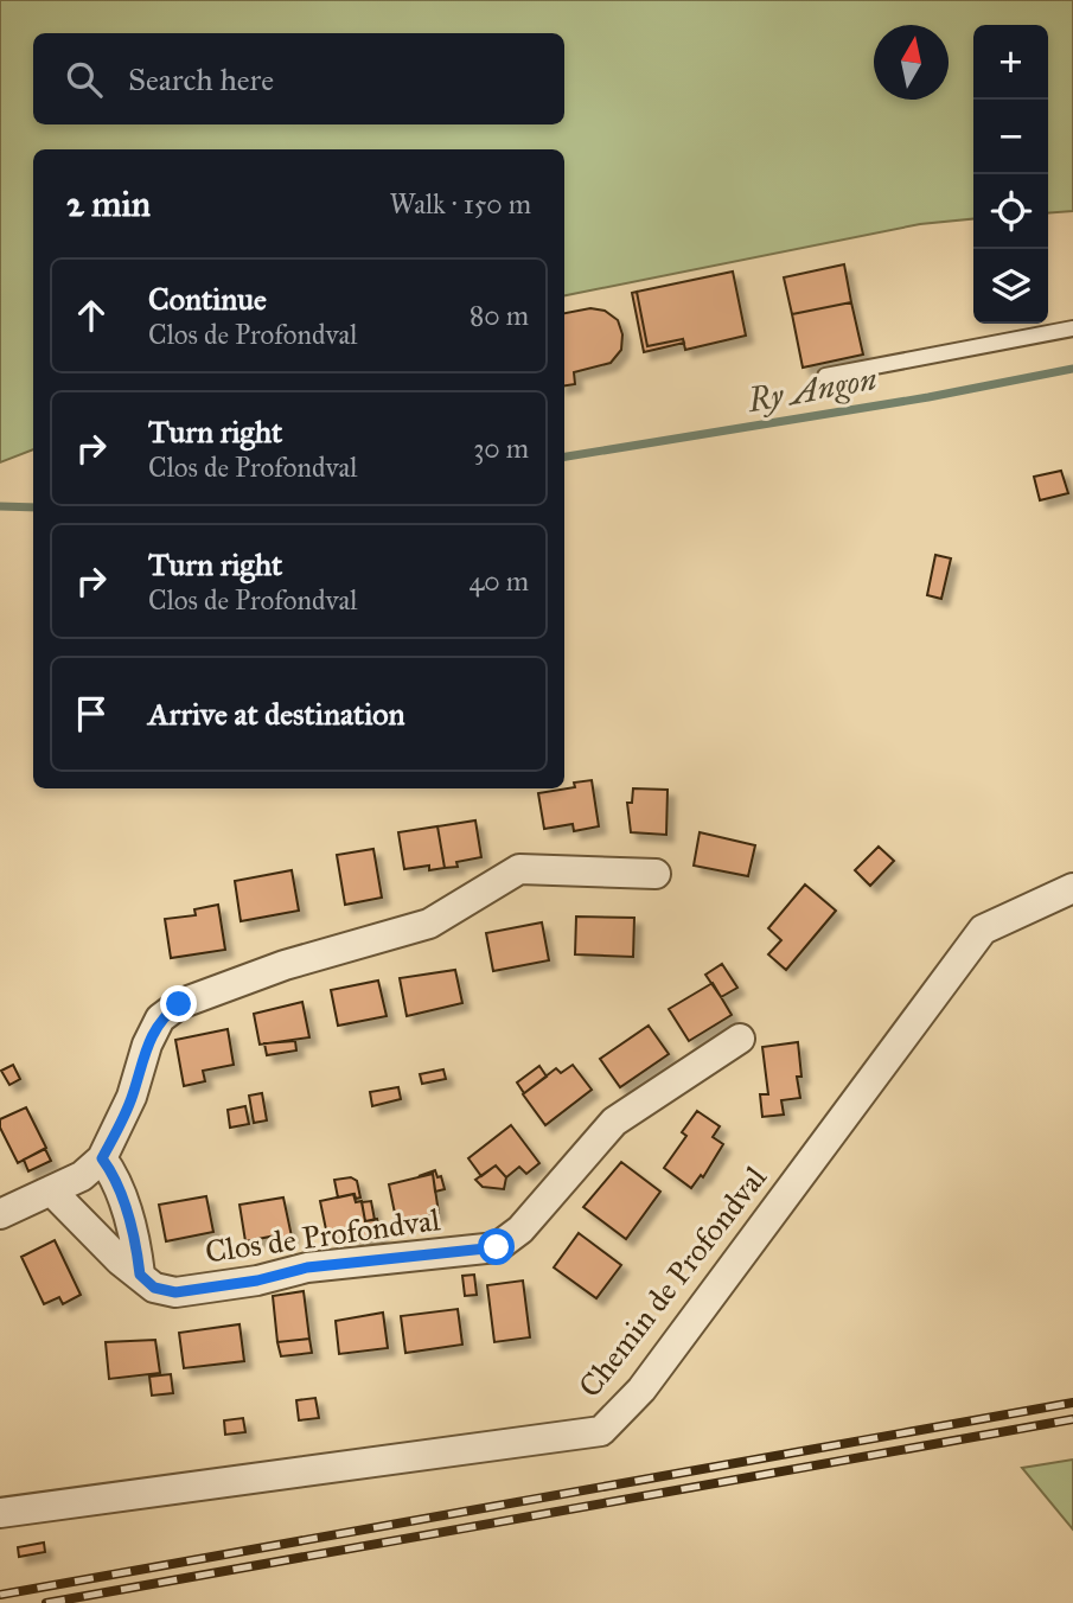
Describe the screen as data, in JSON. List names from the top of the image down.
{
  "streets": {
    "street": ["Clos de Profondval", "Chemin de Profondval"]
  },
  "water": ["Ry Angon"],
  "north": "top",
  "page": {
    "map_buttons": ["+", "−"],
    "search": "Search here",
    "heading": ["2 min", "Walk · 150 m"],
    "list": [
      ["Continue", "Clos de Profondval", "80 m"],
      ["Turn right", "Clos de Profondval", "30 m"],
      ["Turn right", "Clos de Profondval", "40 m"],
      "Arrive at destination"
    ]
  }
}
